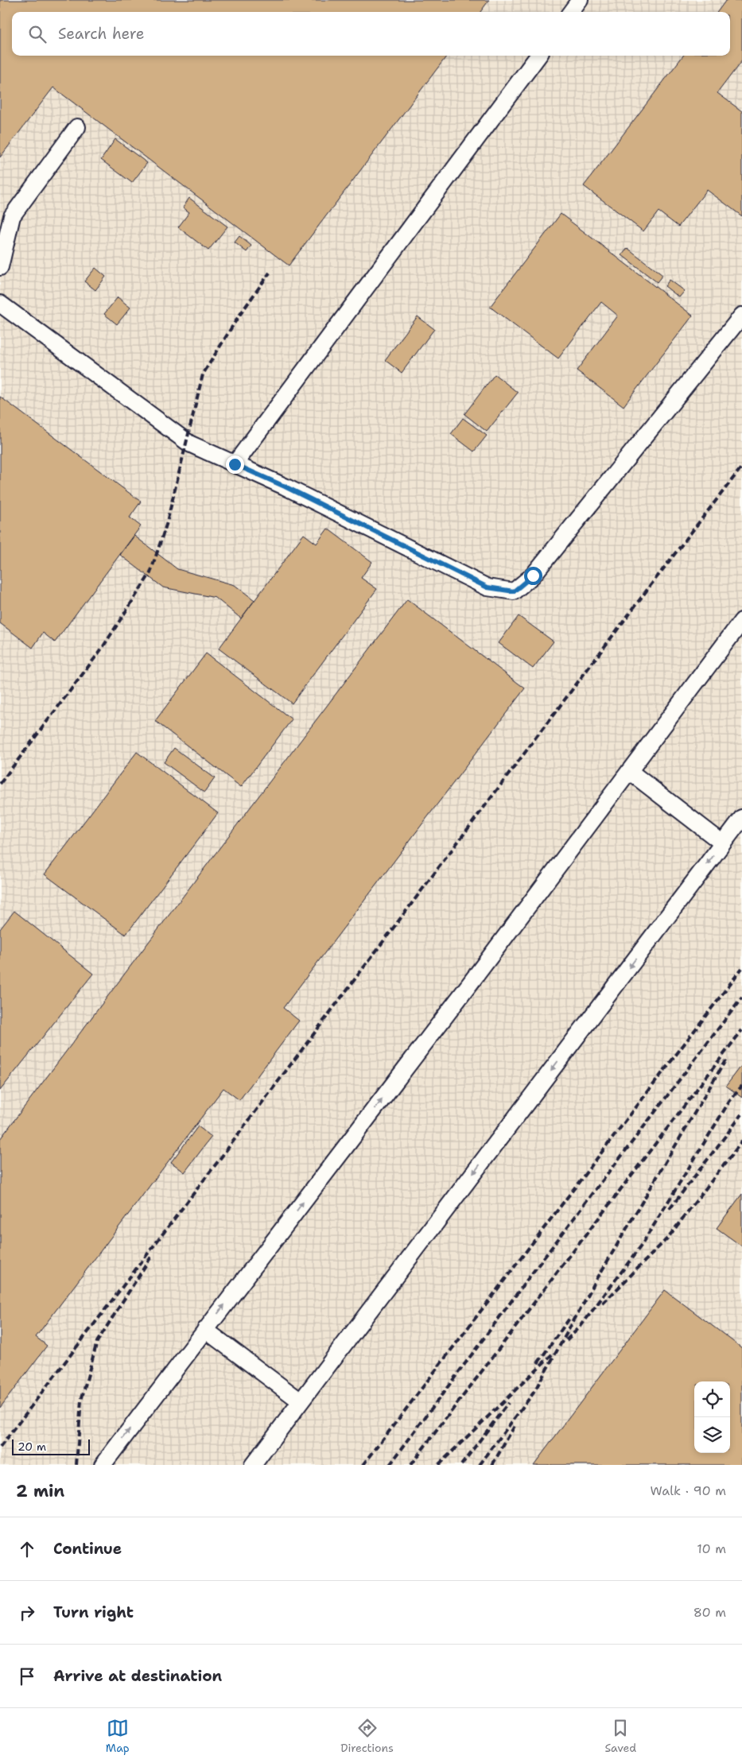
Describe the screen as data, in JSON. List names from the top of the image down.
{
  "scale_bar": "20 m",
  "page": {
    "search": "Search here",
    "scale": "20 m",
    "heading": ["2 min", "Walk · 90 m"],
    "list": [
      ["Continue", "10 m"],
      ["Turn right", "80 m"],
      "Arrive at destination"
    ],
    "nav": ["Map", "Directions", "Saved"]
  }
}
